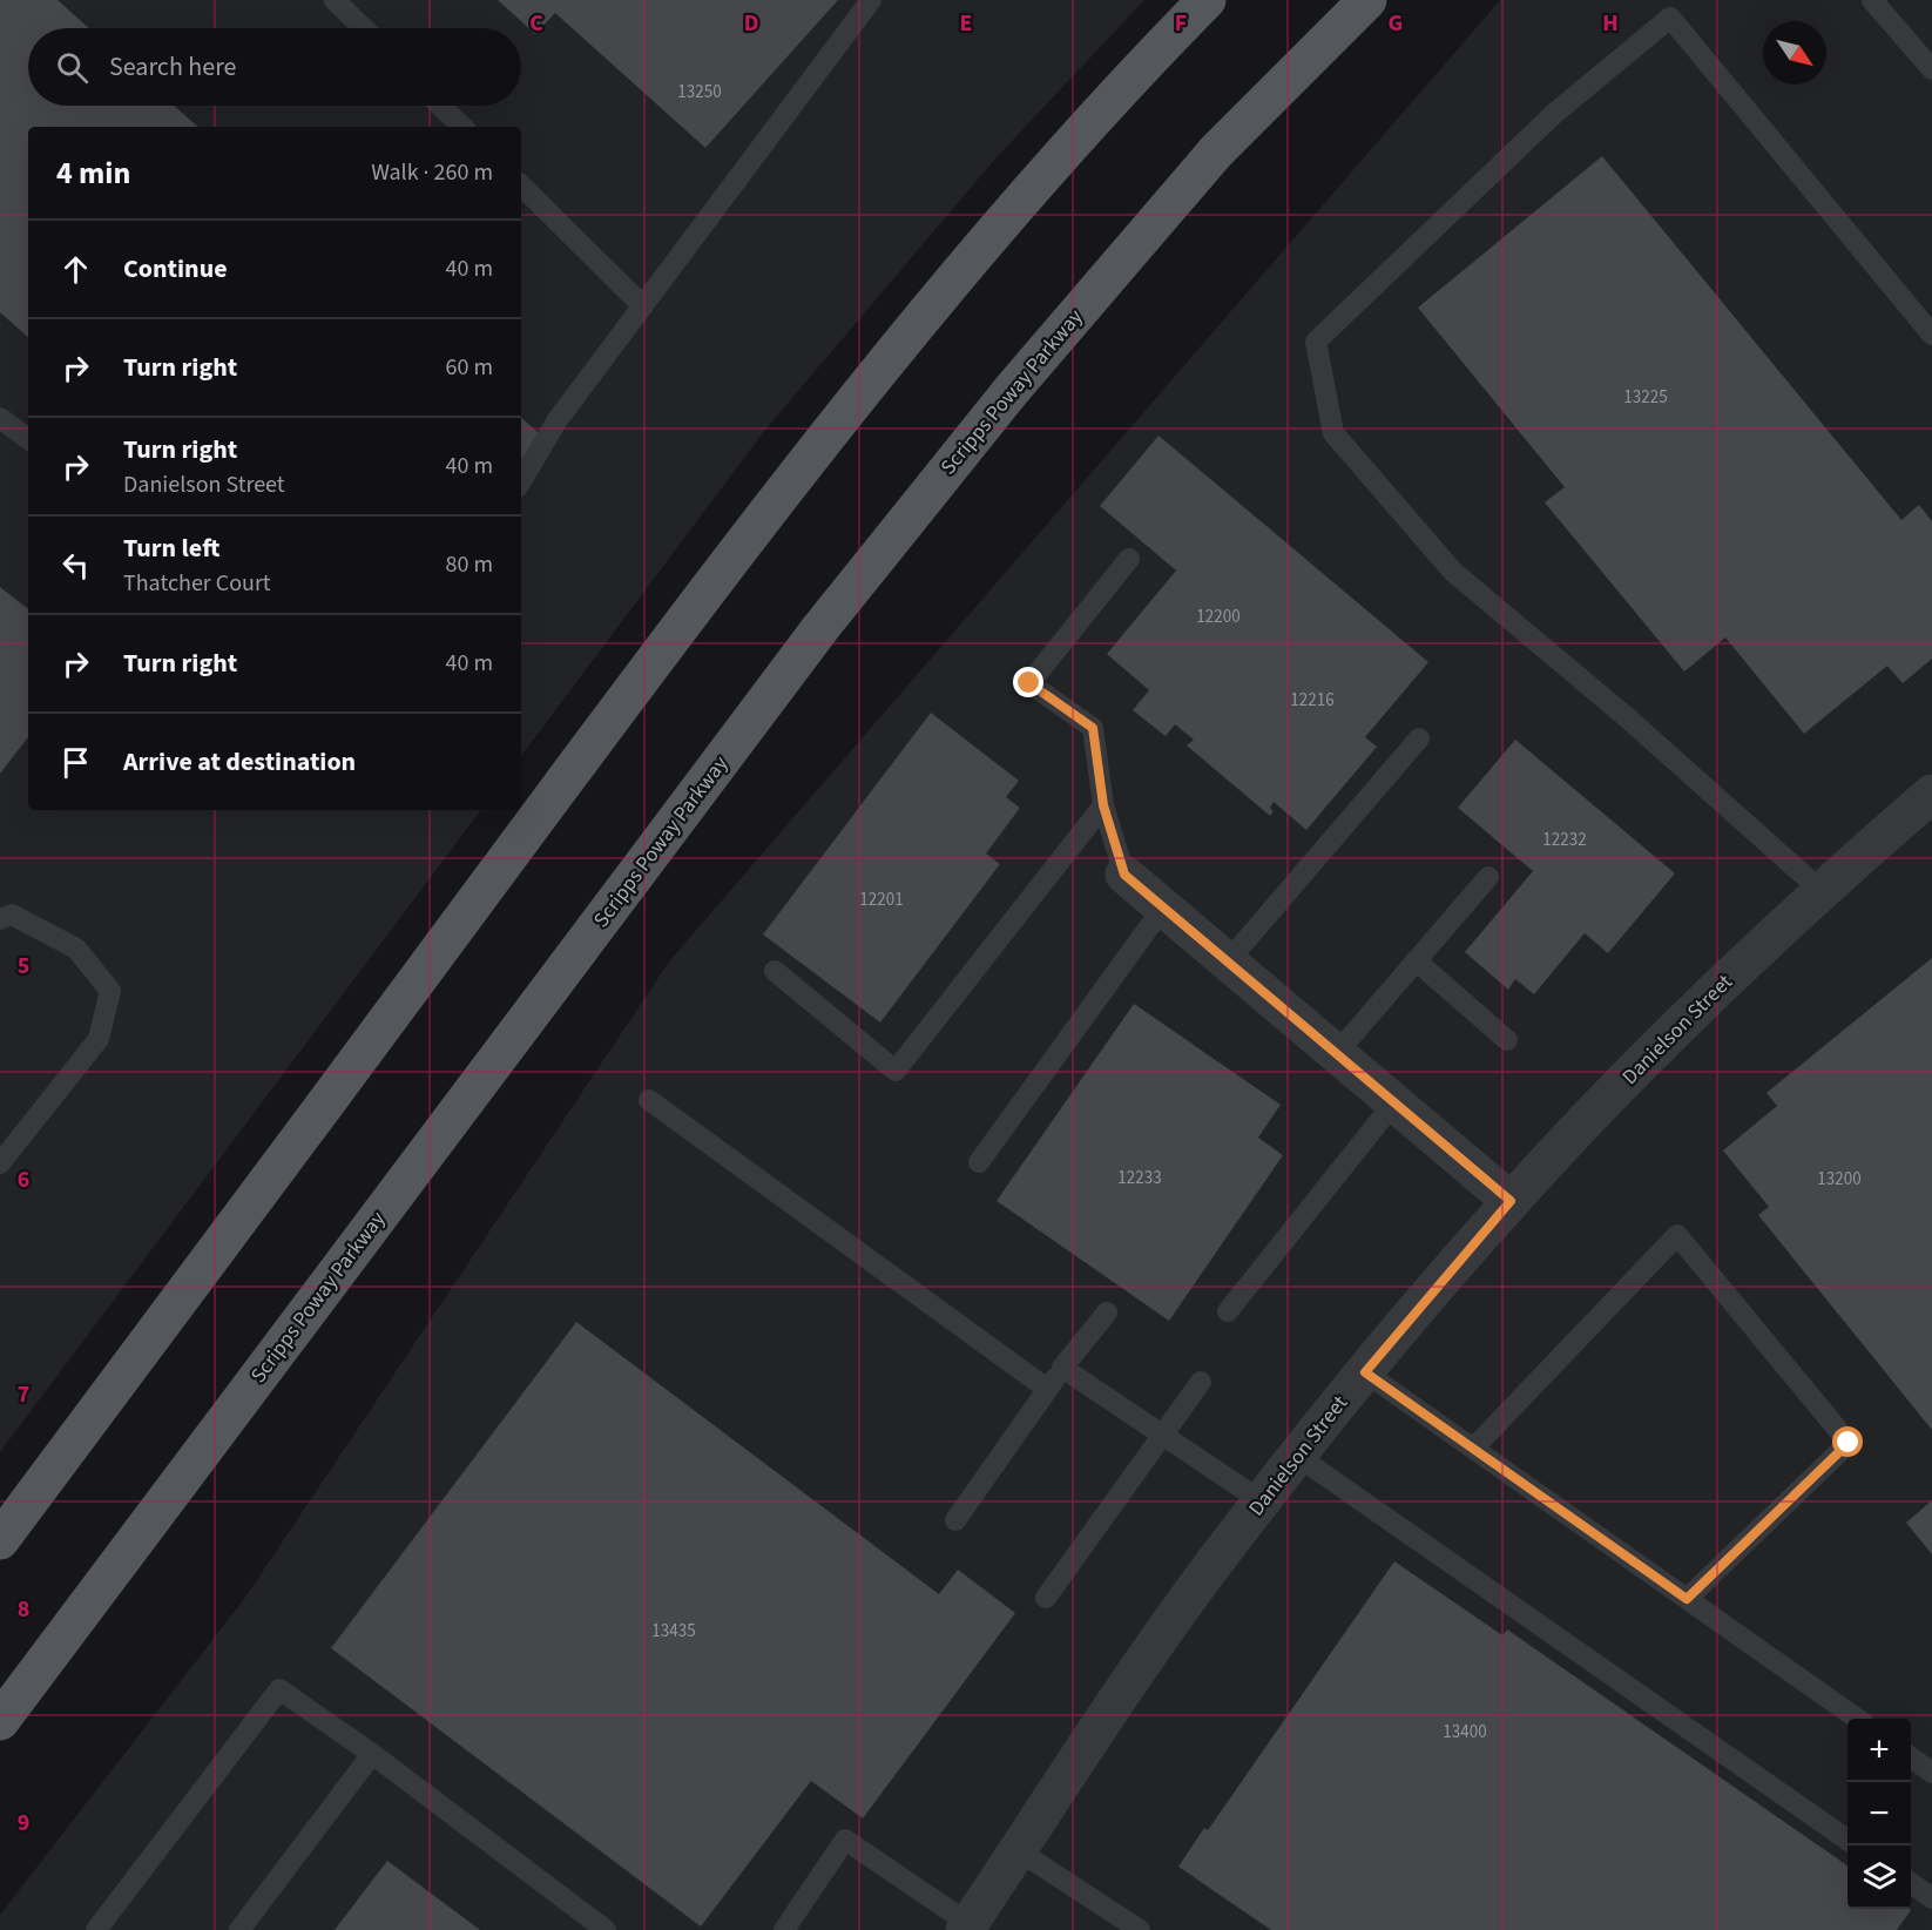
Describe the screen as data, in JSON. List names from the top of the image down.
{
  "streets": {
    "main road": ["Scripps Poway Parkway"],
    "street": ["Danielson Street"]
  },
  "house_numbers": [
    "13250",
    "13225",
    "12200",
    "12216",
    "12232",
    "12201",
    "12233",
    "13200",
    "13435",
    "13400"
  ],
  "north": "bottom right",
  "page": {
    "search": "Search here",
    "heading": ["4 min", "Walk · 260 m"],
    "list": [
      ["Continue", "40 m"],
      ["Turn right", "60 m"],
      ["Turn right", "Danielson Street", "40 m"],
      ["Turn left", "Thatcher Court", "80 m"],
      ["Turn right", "40 m"],
      "Arrive at destination"
    ],
    "map_buttons": ["+", "−"]
  },
  "grid": {
    "columns": [
      "C",
      "D",
      "E",
      "F",
      "G",
      "H"
    ],
    "rows": [
      "5",
      "6",
      "7",
      "8",
      "9"
    ]
  }
}
